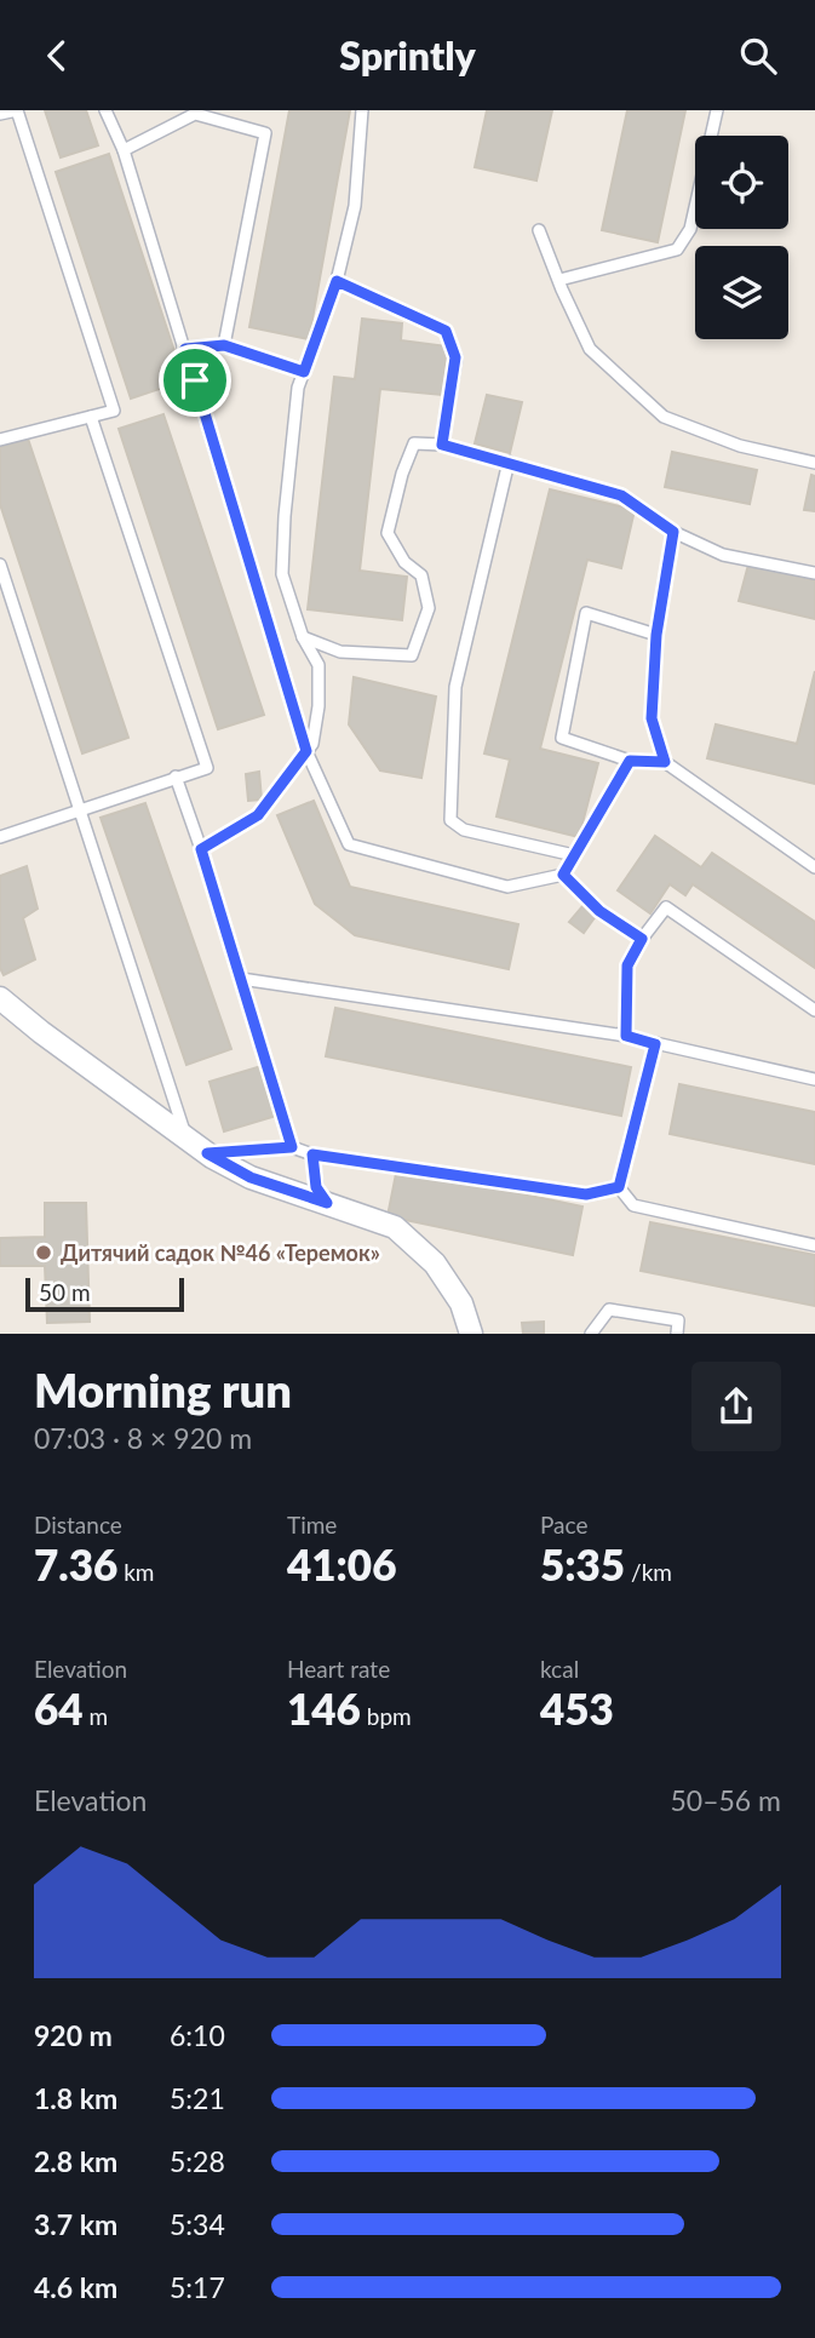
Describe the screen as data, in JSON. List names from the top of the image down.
{
  "places": ["Дитячий садок №46 «Теремок»"],
  "scale_bar": "50 m",
  "page": {
    "header": "Sprintly",
    "scale": "50 m",
    "heading": ["Morning run", "07:03 · 8 × 920 m"],
    "stats": [
      ["Distance", "7.36 km"],
      ["Time", "41:06"],
      ["Pace", "5:35 /km"],
      ["Elevation", "64 m"],
      ["Heart rate", "146 bpm"],
      ["kcal", "453"]
    ],
    "chart": ["Elevation", "50–56 m"],
    "list": [
      {
        "name": "920 m",
        "note": "6:10"
      },
      {
        "name": "1.8 km",
        "note": "5:21"
      },
      {
        "name": "2.8 km",
        "note": "5:28"
      },
      {
        "name": "3.7 km",
        "note": "5:34"
      },
      {
        "name": "4.6 km",
        "note": "5:17"
      }
    ]
  }
}
